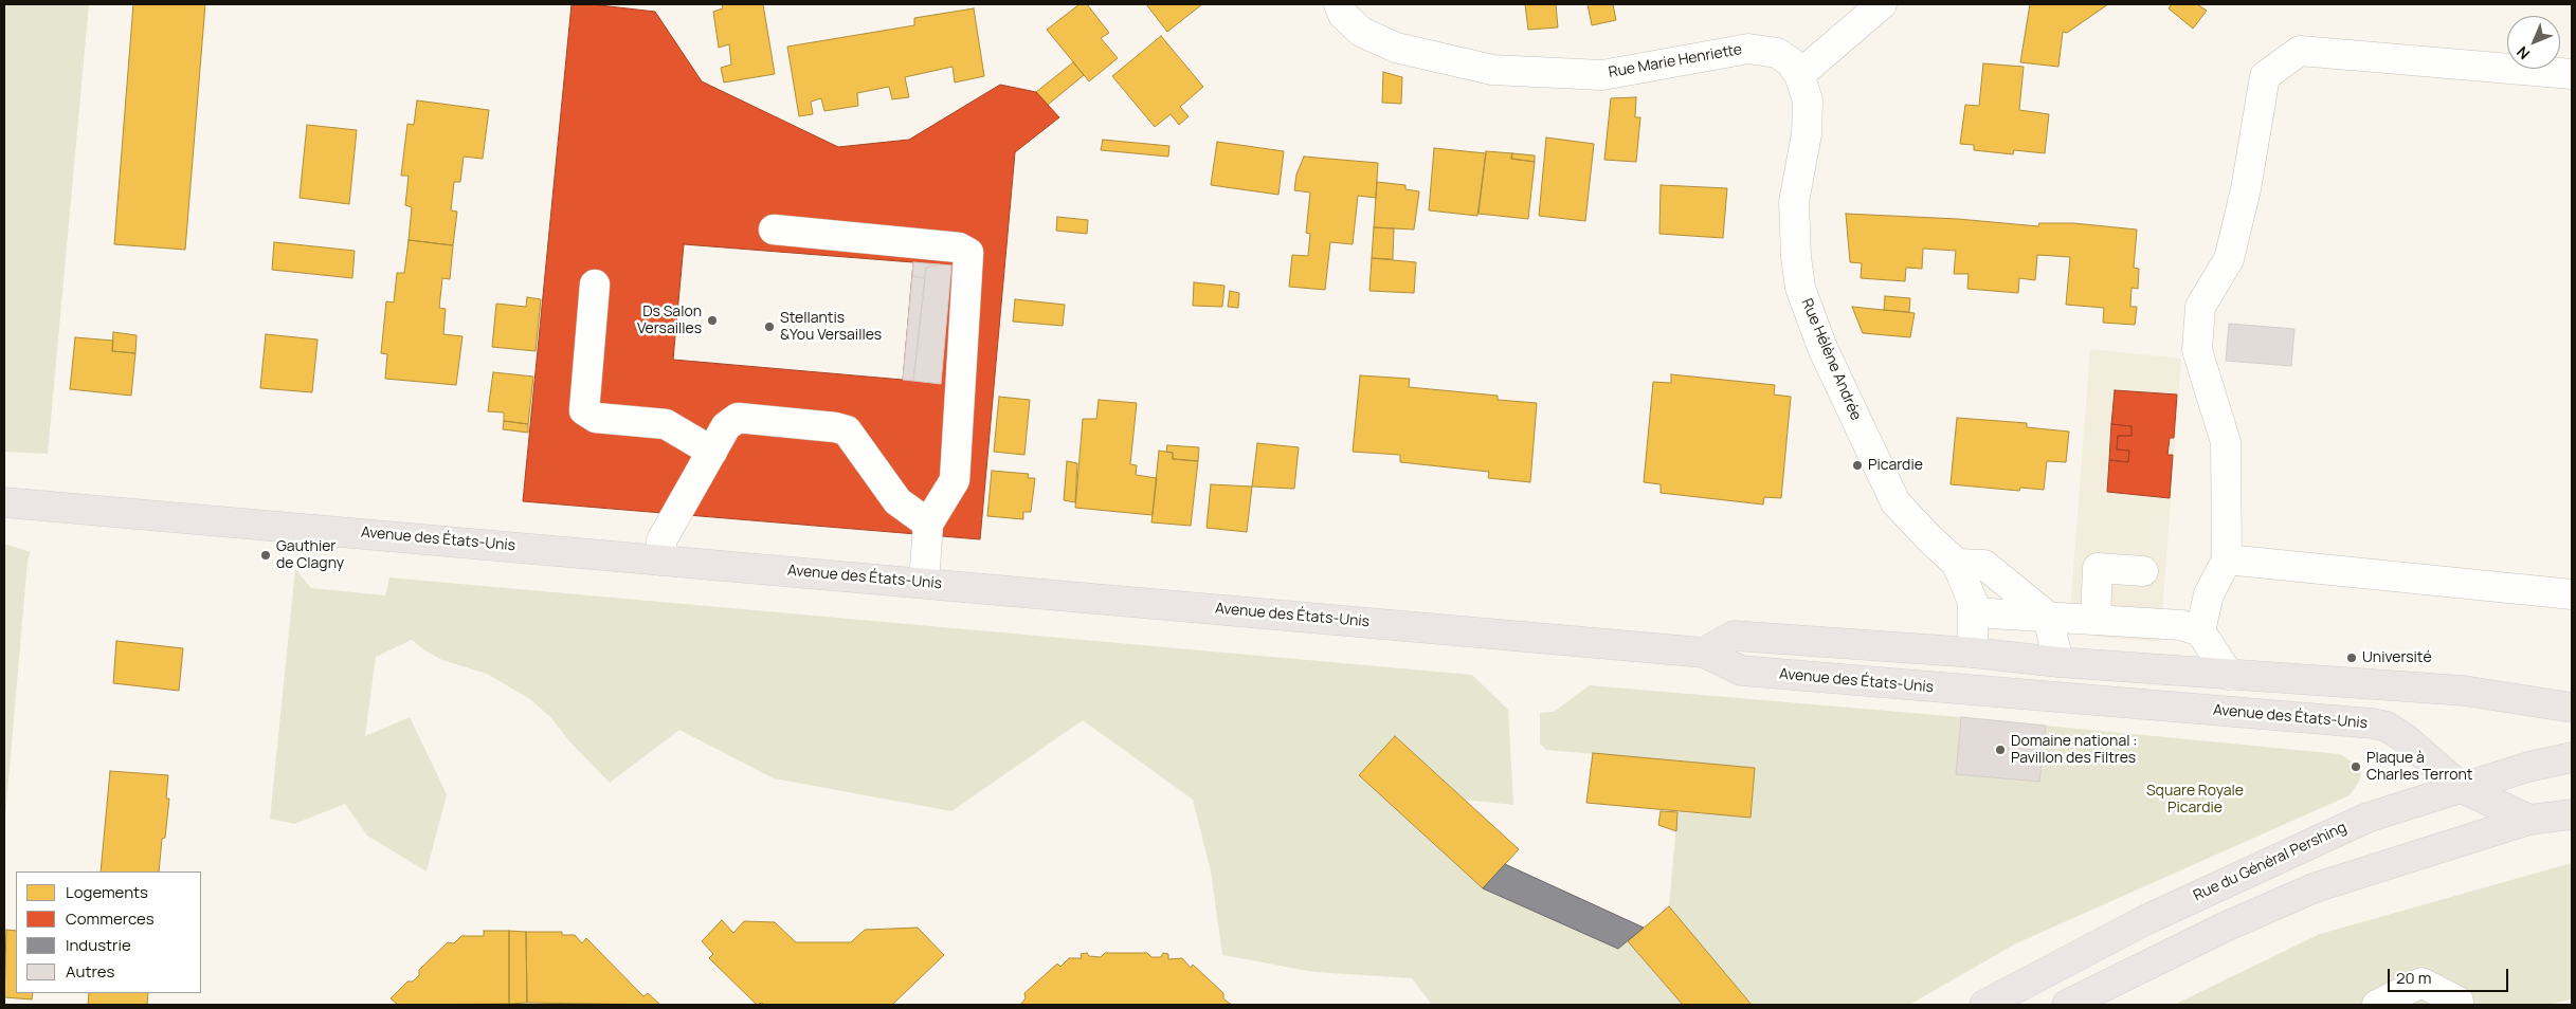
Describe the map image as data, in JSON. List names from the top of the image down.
{
  "streets": {
    "main road": ["Avenue des États-Unis", "Rue du Général Pershing"],
    "street": ["Rue Marie Henriette", "Rue Hélène Andrée"]
  },
  "crossings": [
    ["Rue Marie Henriette", "Rue Hélène Andrée"],
    ["Avenue des États-Unis", "Rue du Général Pershing"]
  ],
  "parks": ["Square Royale Picardie"],
  "places": [
    "Ds Salon Versailles",
    "Stellantis &You Versailles",
    "Picardie",
    "Gauthier de Clagny",
    "Université",
    "Domaine national : Pavillon des Filtres",
    "Plaque à Charles Terront"
  ],
  "legend": [
    "Logements",
    "Commerces",
    "Industrie",
    "Autres"
  ],
  "scale_bar": "20 m",
  "north": "bottom left"
}
